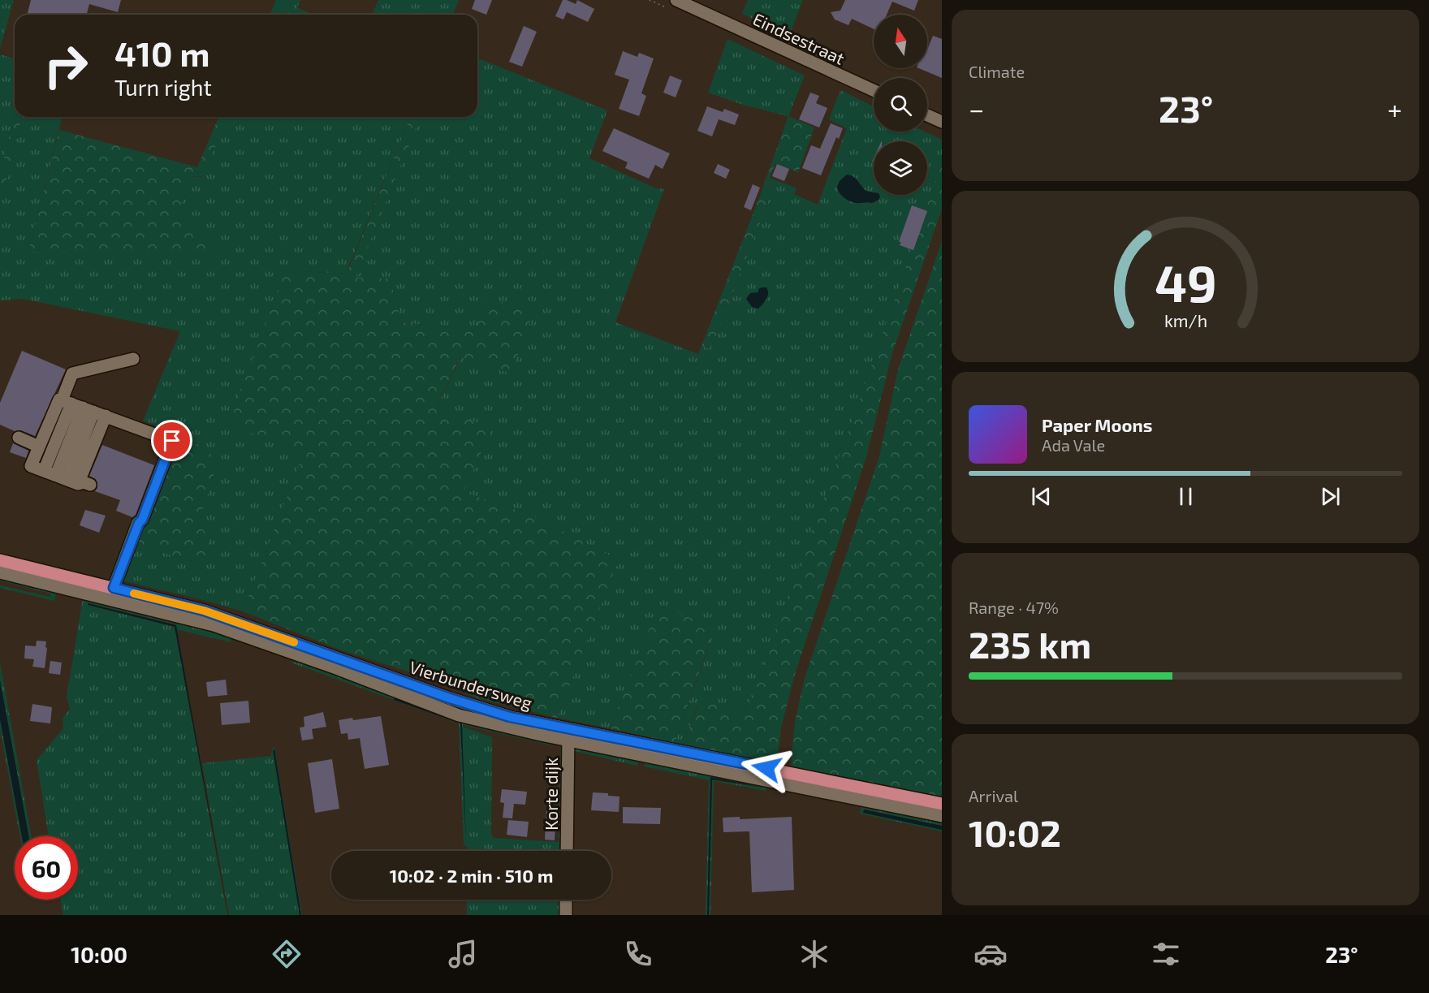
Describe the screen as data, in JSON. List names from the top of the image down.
{
  "streets": {
    "main road": ["Vierbundersweg"],
    "street": ["Eindsestraat", "Korte dijk"]
  },
  "crossings": [
    ["Vierbundersweg", "Korte dijk"]
  ],
  "north": "top",
  "page": {
    "tile": [
      "Climate",
      ["Range · 47%", "235 km"],
      ["Arrival", "10:02"]
    ],
    "turn": ["410 m", "Turn right"],
    "heat": ["−", "23°", "+"],
    "song": ["Paper Moons", "Ada Vale"],
    "limit": "60",
    "trip": "10:02 · 2 min · 510 m",
    "tabs": ["10:00", "23°"],
    "gauge": ["49", "km/h"]
  }
}
